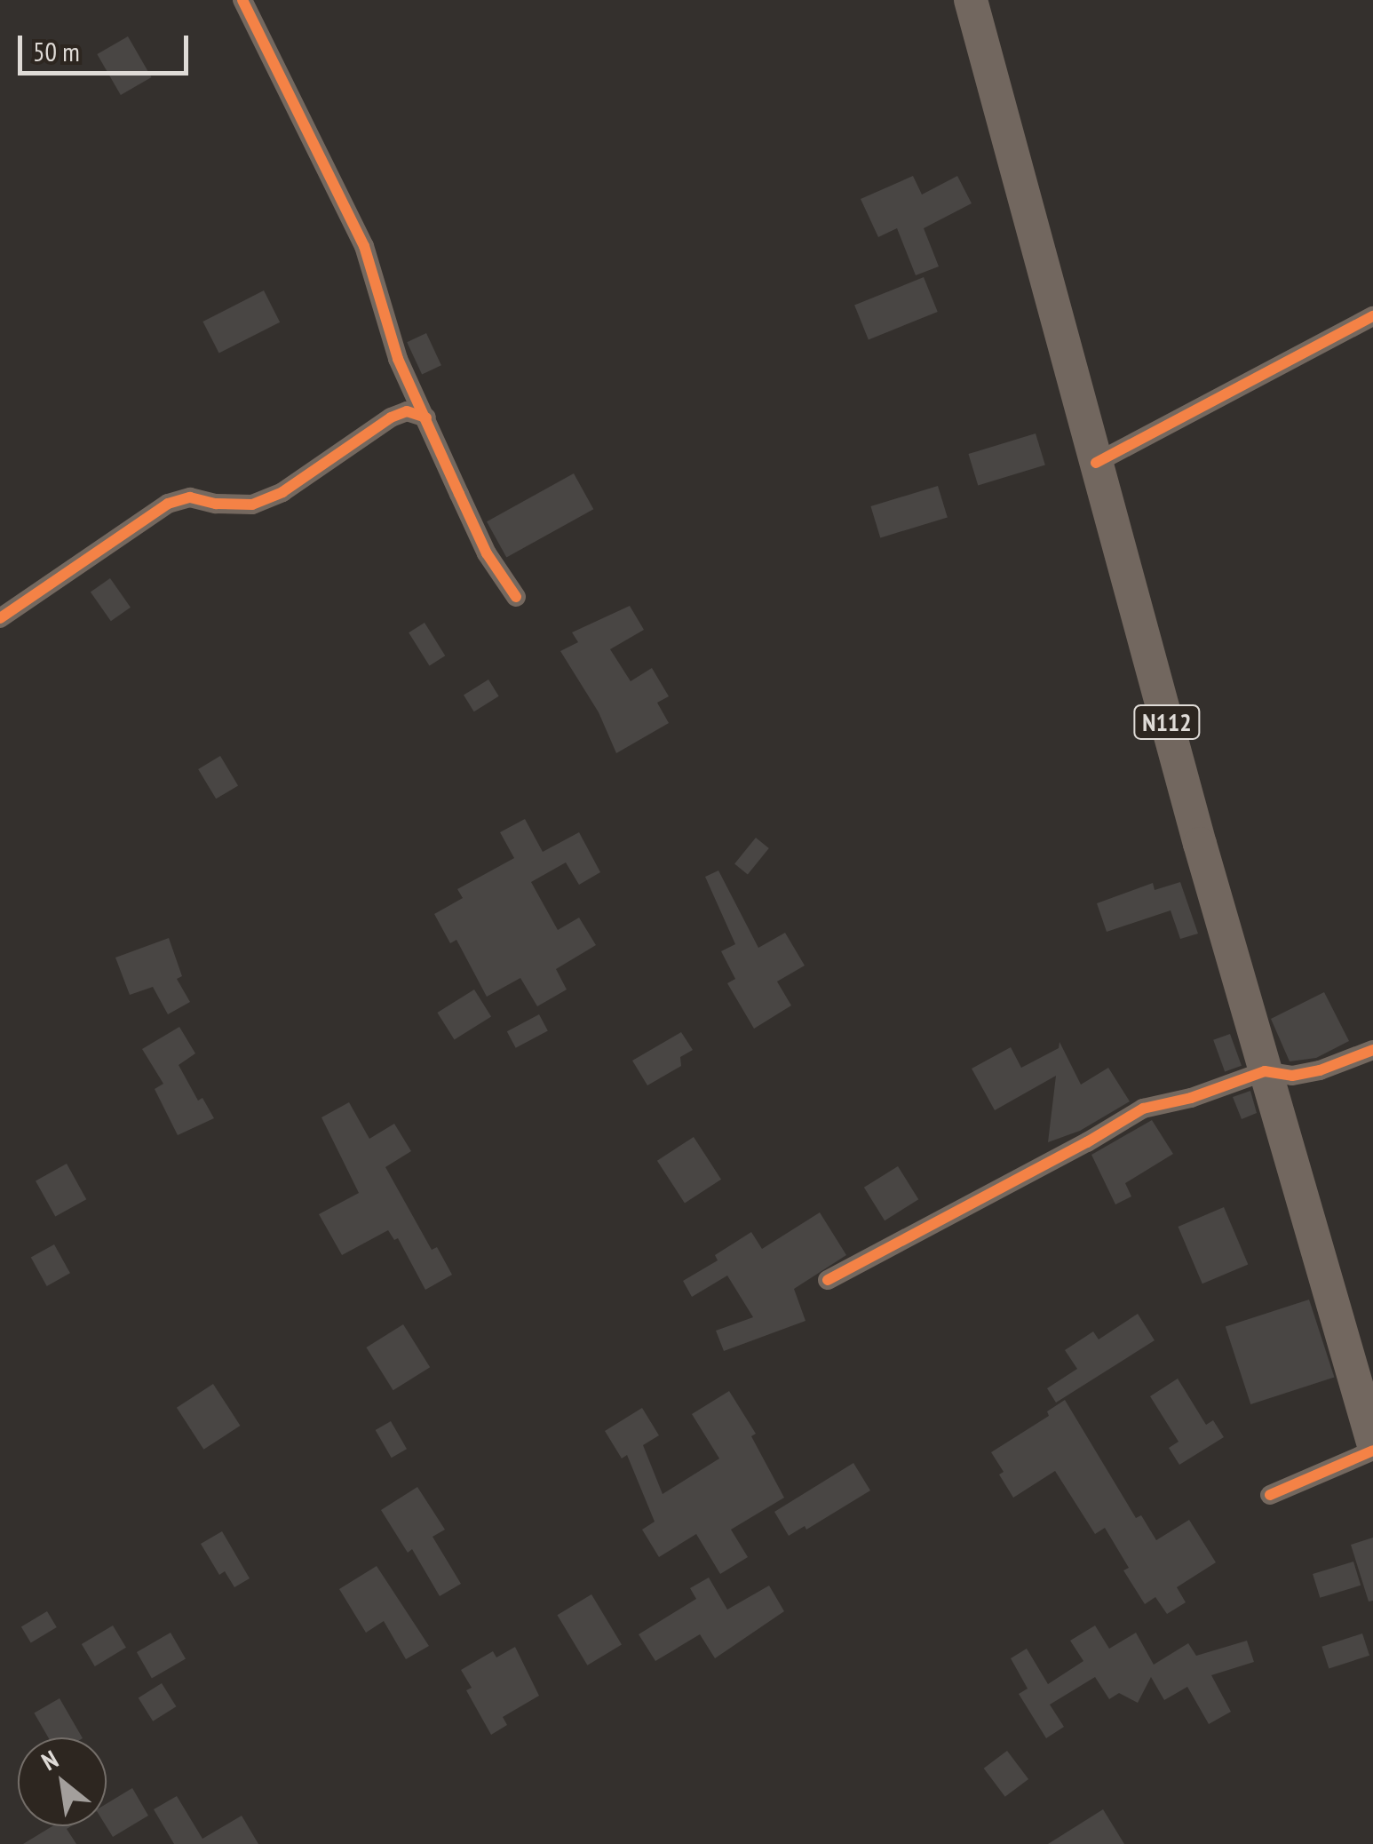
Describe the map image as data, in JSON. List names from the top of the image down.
{
  "streets": {
    "highway": ["N112"]
  },
  "scale_bar": "50 m",
  "north": "top left"
}
